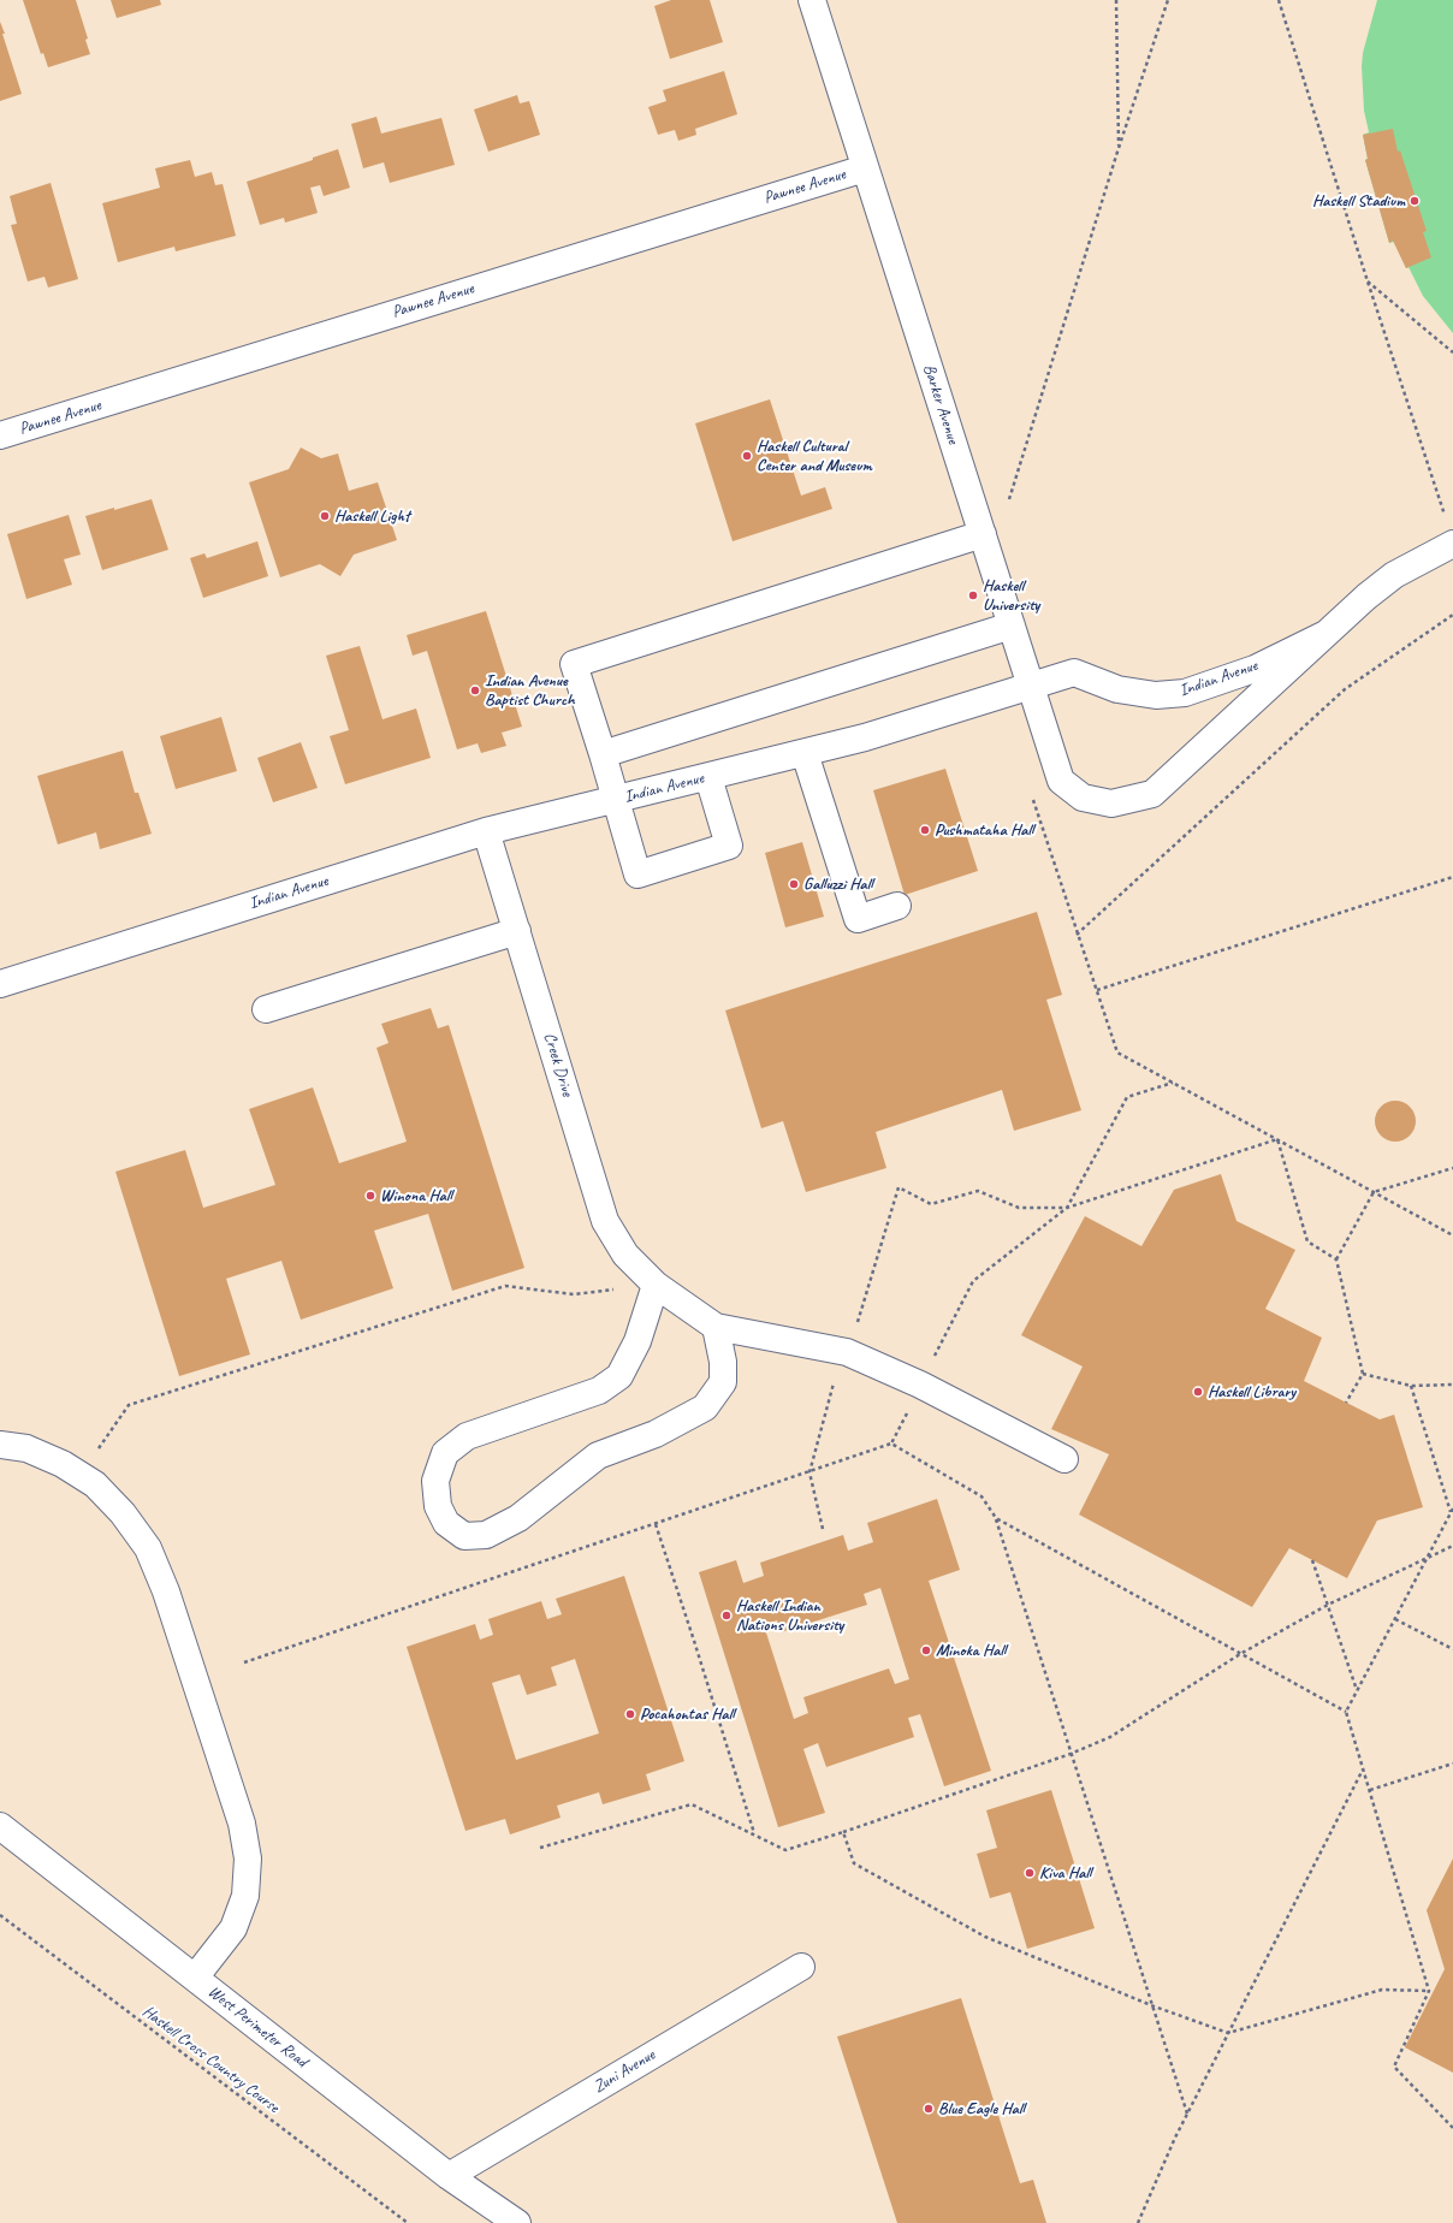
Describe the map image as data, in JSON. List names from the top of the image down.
{
  "streets": {
    "street": [
      "Pawnee Avenue",
      "Barker Avenue",
      "Indian Avenue",
      "Creek Drive",
      "West Perimeter Road",
      "Zuni Avenue"
    ],
    "path": ["Haskell Cross Country Course"]
  },
  "crossings": [
    ["Pawnee Avenue", "Barker Avenue"],
    ["Barker Avenue", "Indian Avenue"],
    ["Indian Avenue", "Creek Drive"],
    ["West Perimeter Road", "Zuni Avenue"]
  ],
  "places": [
    "Haskell Stadium",
    "Haskell Cultural Center and Museum",
    "Haskell Light",
    "Haskell University",
    "Indian Avenue Baptist Church",
    "Pushmataha Hall",
    "Galluzzi Hall",
    "Winona Hall",
    "Haskell Library",
    "Haskell Indian Nations University",
    "Minoka Hall",
    "Pocahontas Hall",
    "Kiva Hall",
    "Blue Eagle Hall"
  ]
}
